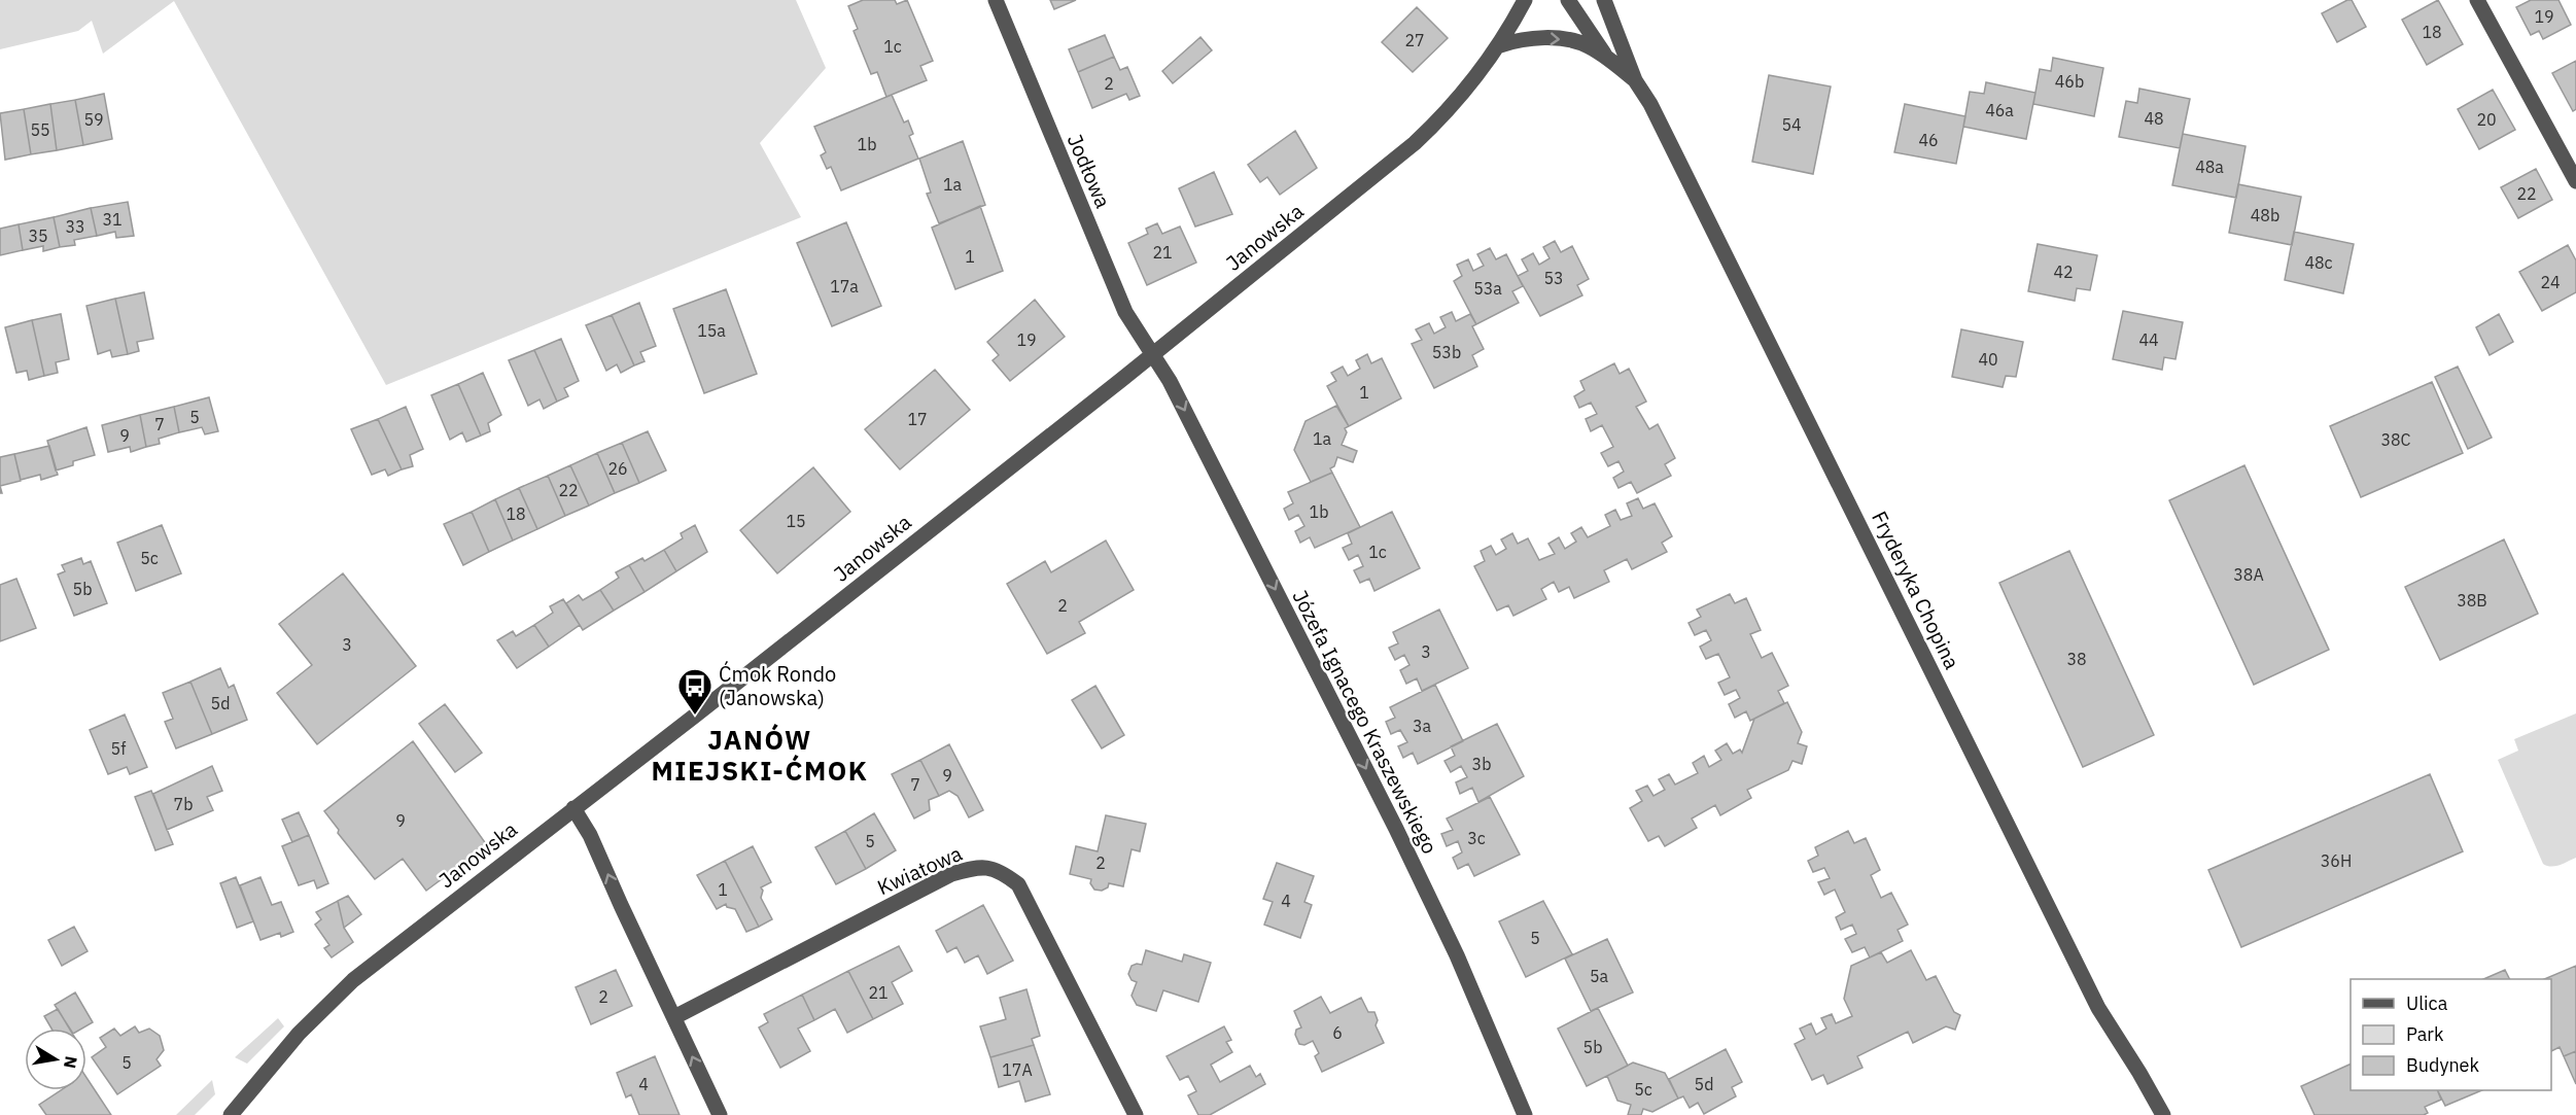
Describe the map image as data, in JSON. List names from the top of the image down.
{
  "streets": {
    "street": [
      "Jodłowa",
      "Janowska",
      "Fryderyka Chopina",
      "Józefa Ignacego Kraszewskiego",
      "Kwiatowa"
    ]
  },
  "crossings": [
    ["Jodłowa", "Janowska"],
    ["Jodłowa", "Józefa Ignacego Kraszewskiego"],
    ["Janowska", "Fryderyka Chopina"],
    ["Janowska", "Józefa Ignacego Kraszewskiego"]
  ],
  "one_way": ["Józefa Ignacego Kraszewskiego"],
  "districts": ["JANÓW MIEJSKI-ĆMOK"],
  "places": {
    "bus stop": ["Ćmok Rondo (Janowska)"]
  },
  "house_numbers": [
    "19",
    "18",
    "27",
    "1c",
    "46b",
    "2",
    "46a",
    "48",
    "59",
    "20",
    "54",
    "55",
    "46",
    "1b",
    "48a",
    "1a",
    "22",
    "48b",
    "31",
    "33",
    "35",
    "21",
    "1",
    "48c",
    "42",
    "53",
    "24",
    "17a",
    "53a",
    "15a",
    "19",
    "44",
    "53b",
    "40",
    "1",
    "5",
    "17",
    "7",
    "9",
    "1a",
    "38C",
    "26",
    "22",
    "1b",
    "18",
    "15",
    "1c",
    "5c",
    "38A",
    "5b",
    "38B",
    "2",
    "3",
    "3",
    "38",
    "5d",
    "3a",
    "5f",
    "3b",
    "9",
    "7",
    "7b",
    "9",
    "3c",
    "5",
    "36H",
    "2",
    "1",
    "4",
    "5",
    "5a",
    "21",
    "2",
    "6",
    "5b",
    "5",
    "17A",
    "4",
    "5d",
    "5c"
  ],
  "legend": ["Ulica", "Park", "Budynek"],
  "north": "right"
}
